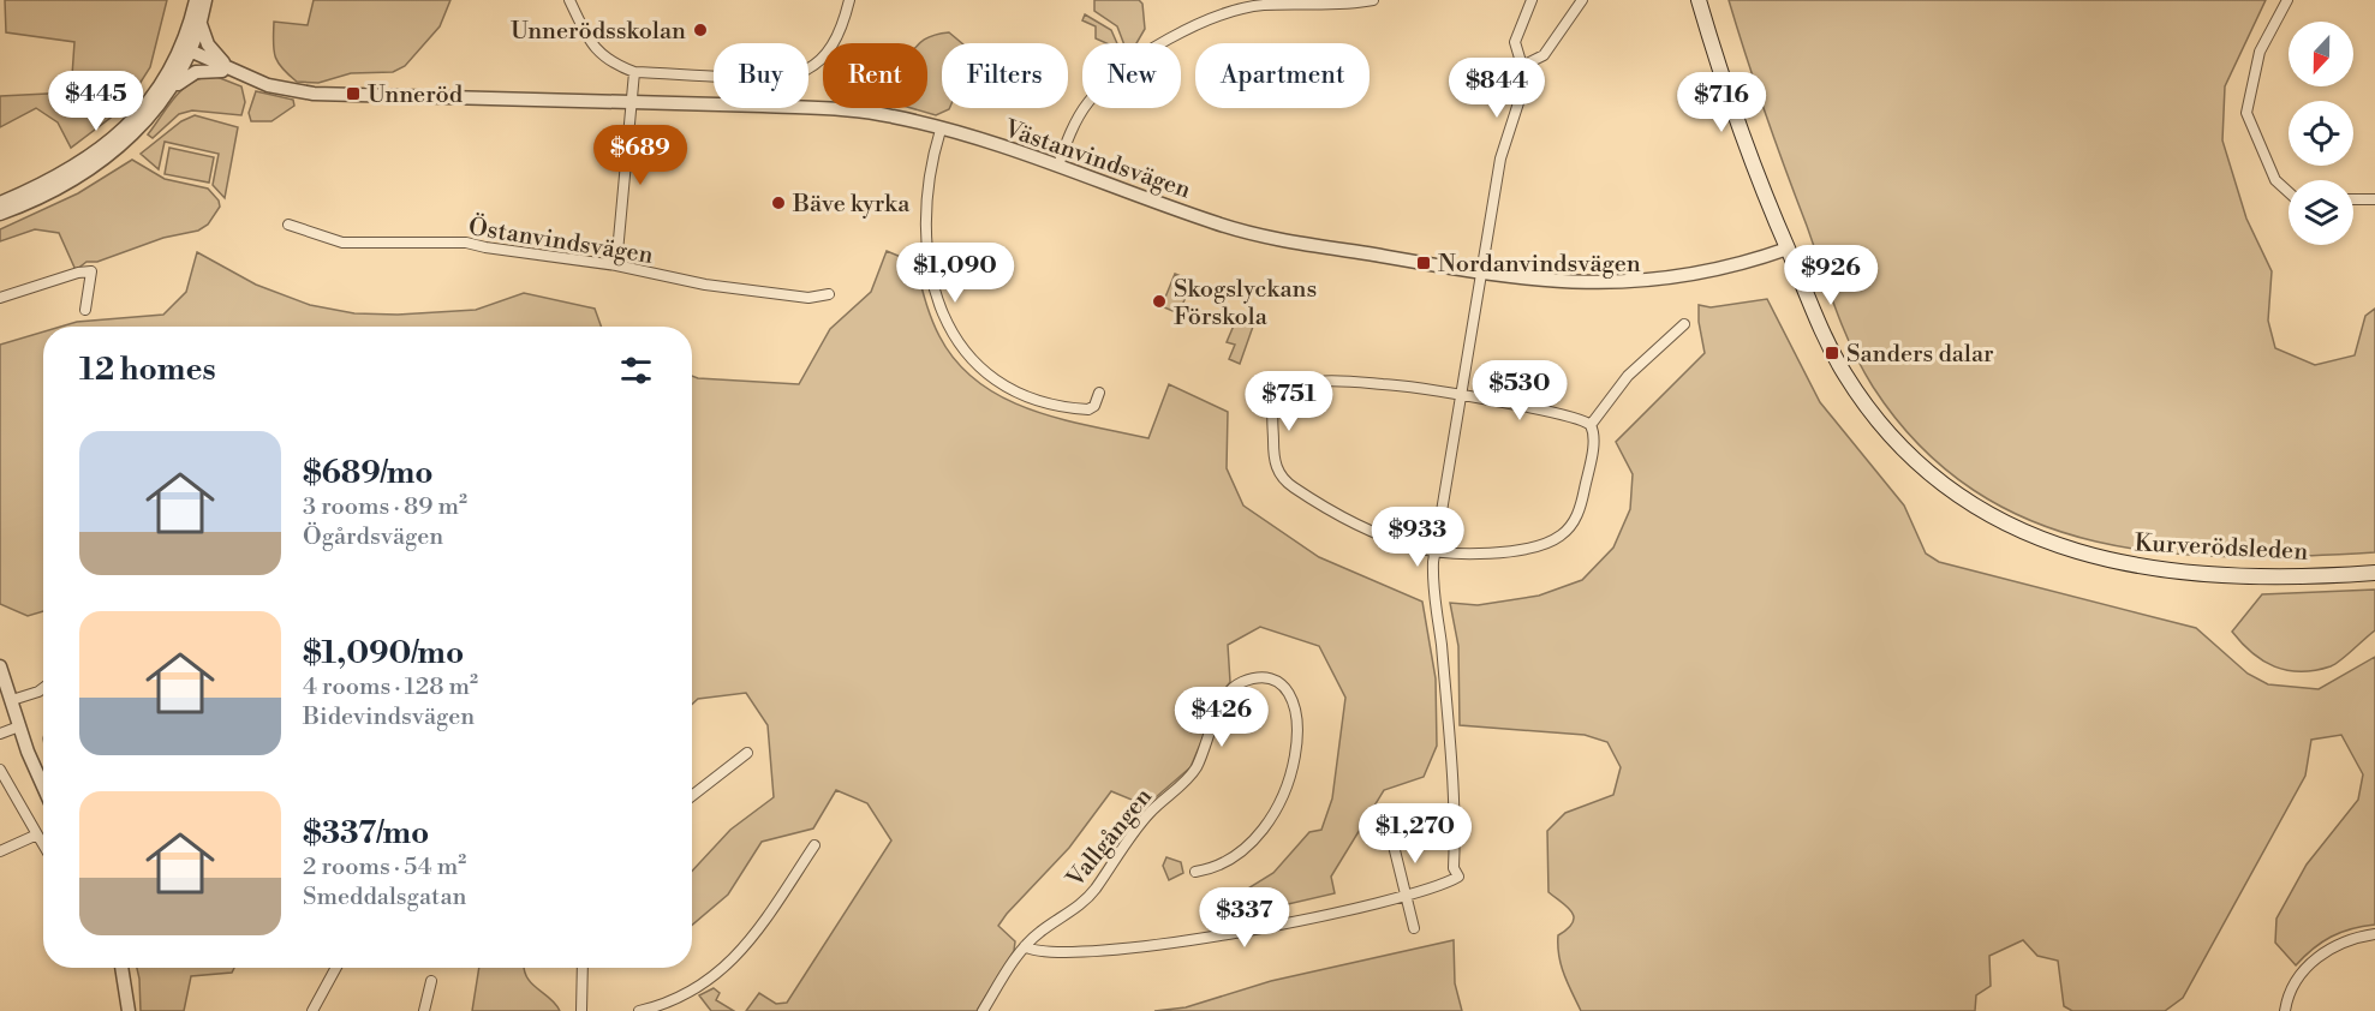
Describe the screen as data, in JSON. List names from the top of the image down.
{
  "streets": {
    "main road": ["Kurverödsleden"],
    "street": ["Västanvindsvägen", "Östanvindsvägen", "Vallgången"]
  },
  "crossings": [
    ["Västanvindsvägen", "Kurverödsleden"]
  ],
  "places": {
    "other": ["Unnerödsskolan", "Bäve kyrka", "Skogslyckans Förskola"],
    "transit": ["Unneröd", "Nordanvindsvägen", "Sanders dalar"]
  },
  "north": "bottom",
  "page": {
    "chip": [
      "Buy",
      "Rent",
      "Filters",
      "New",
      "Apartment"
    ],
    "price": [
      "$844",
      "$445",
      "$716",
      "$689",
      "$1,090",
      "$926",
      "$530",
      "$751",
      "$933",
      "$426",
      "$1,270",
      "$337"
    ],
    "heading": "12 homes",
    "list": [
      {
        "name": "$689/mo",
        "note": "3 rooms · 89 m² · Ögårdsvägen"
      },
      {
        "name": "$1,090/mo",
        "note": "4 rooms · 128 m² · Bidevindsvägen"
      },
      {
        "name": "$337/mo",
        "note": "2 rooms · 54 m² · Smeddalsgatan"
      }
    ]
  }
}
